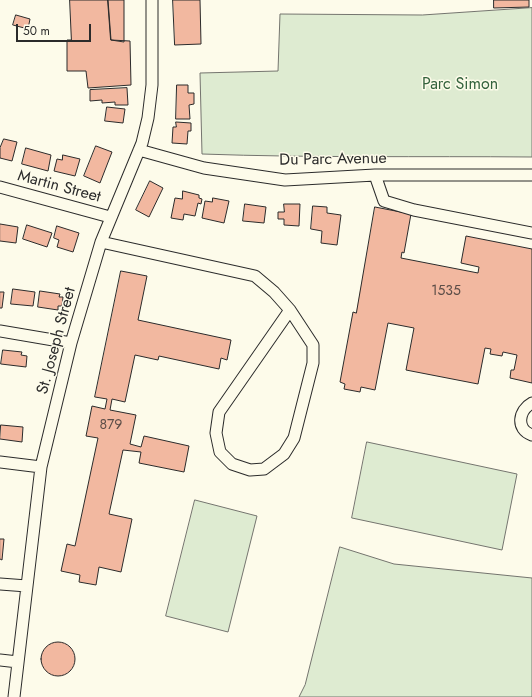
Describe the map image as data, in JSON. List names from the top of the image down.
{
  "streets": {
    "street": ["Du Parc Avenue", "Martin Street", "St. Joseph Street"]
  },
  "crossings": [
    ["Du Parc Avenue", "St. Joseph Street"],
    ["Martin Street", "St. Joseph Street"]
  ],
  "parks": ["Parc Simon"],
  "house_numbers": ["1535", "879"],
  "scale_bar": "50 m"
}
